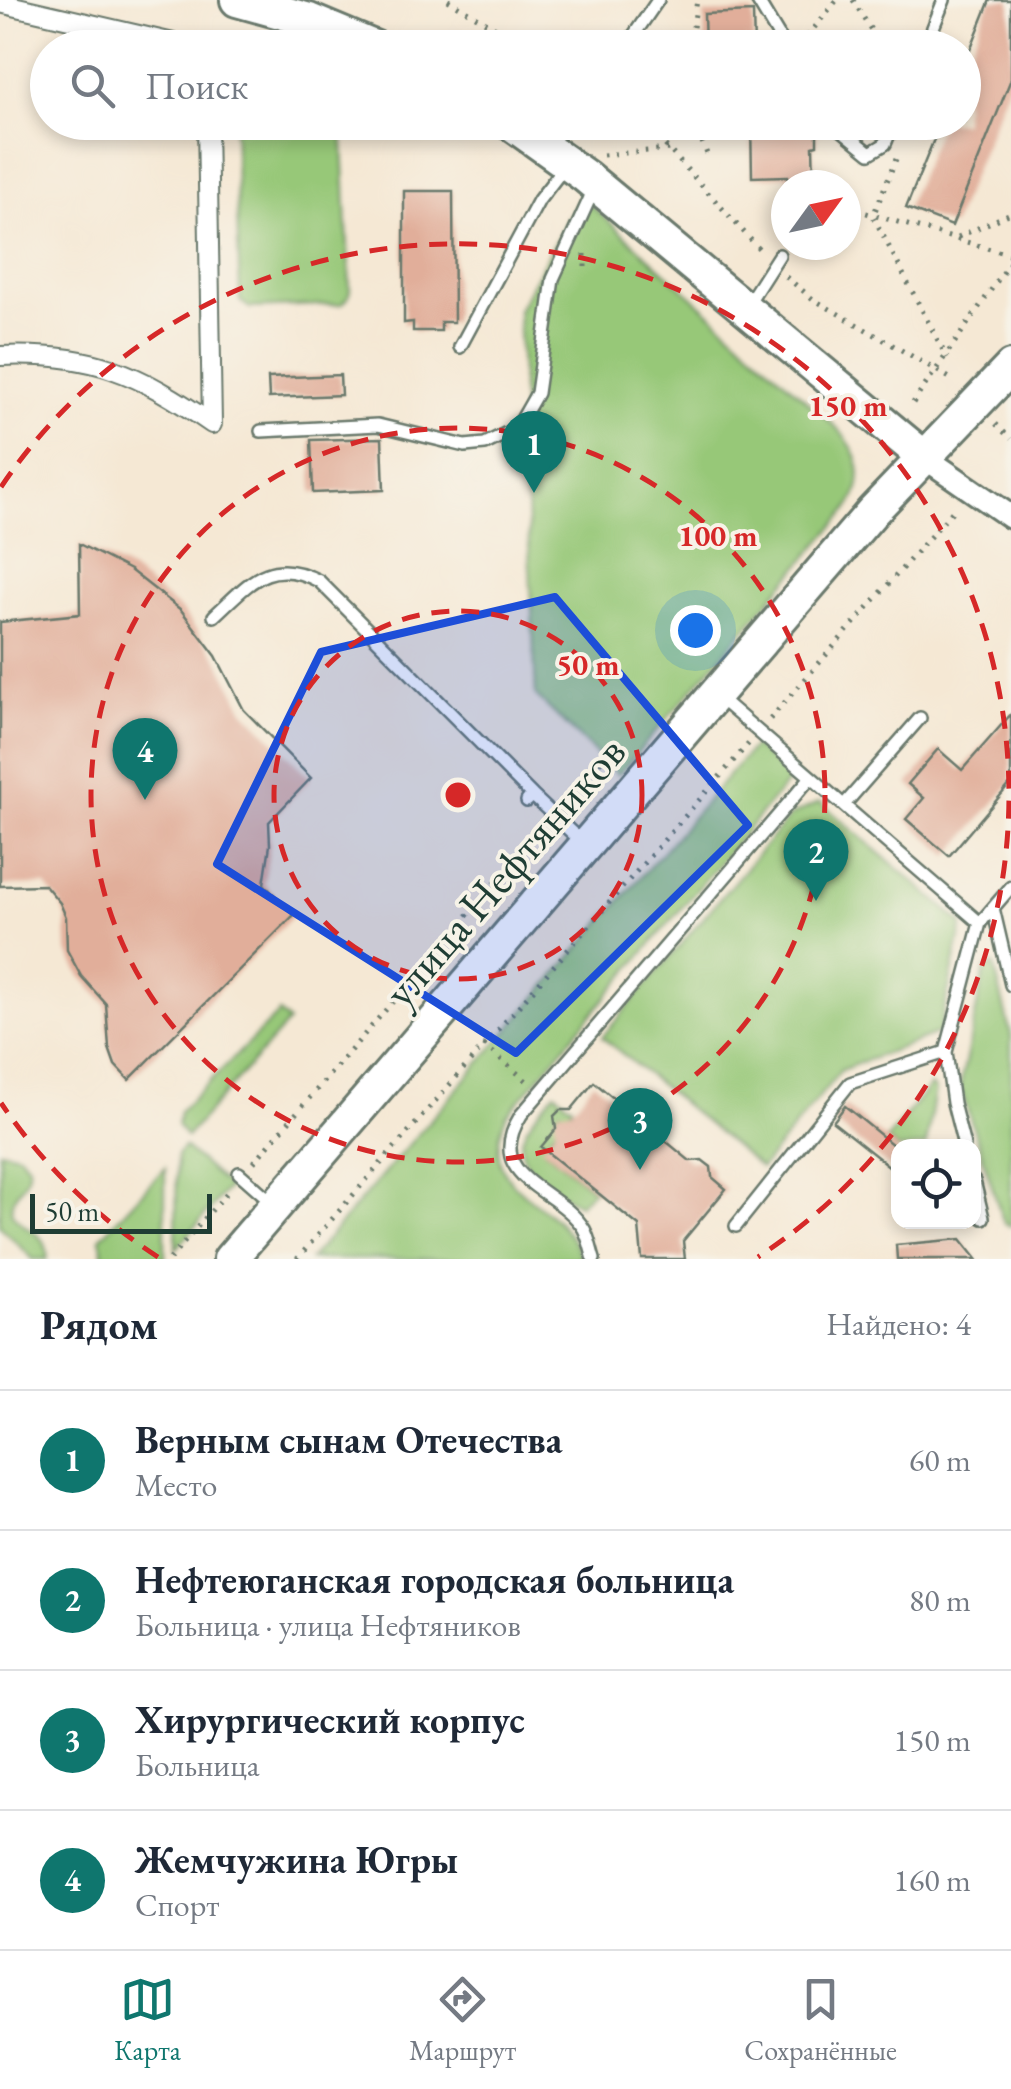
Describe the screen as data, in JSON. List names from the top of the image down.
{
  "streets": {
    "main road": ["улица Нефтяников"]
  },
  "scale_bar": "50 m",
  "north": "top right",
  "page": {
    "search": "Поиск",
    "pins": [
      "1",
      "4",
      "2",
      "3"
    ],
    "scale": "50 m",
    "heading": ["Рядом", "Найдено: 4"],
    "list": [
      {
        "mark": "1",
        "name": "Верным сынам Отечества",
        "note": "Место",
        "value": "60 m"
      },
      {
        "mark": "2",
        "name": "Нефтеюганская городская больница",
        "note": "Больница · улица Нефтяников",
        "value": "80 m"
      },
      {
        "mark": "3",
        "name": "Хирургический корпус",
        "note": "Больница",
        "value": "150 m"
      },
      {
        "mark": "4",
        "name": "Жемчужина Югры",
        "note": "Спорт",
        "value": "160 m"
      }
    ],
    "nav": ["Карта", "Маршрут", "Сохранённые"]
  },
  "rings": ["150 m", "100 m", "50 m"]
}
